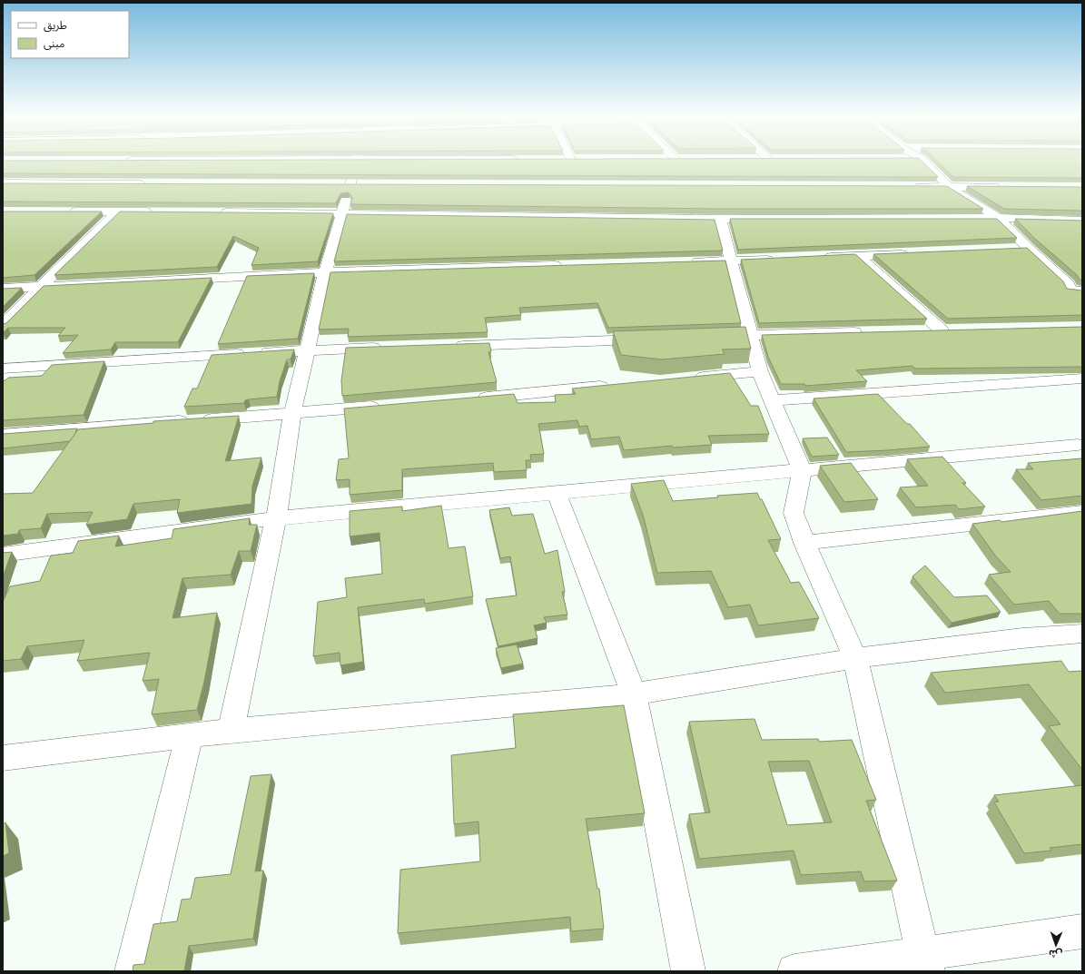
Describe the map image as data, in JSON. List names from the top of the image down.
{
  "legend": ["طريق", "مبنى"],
  "north": "bottom"
}
